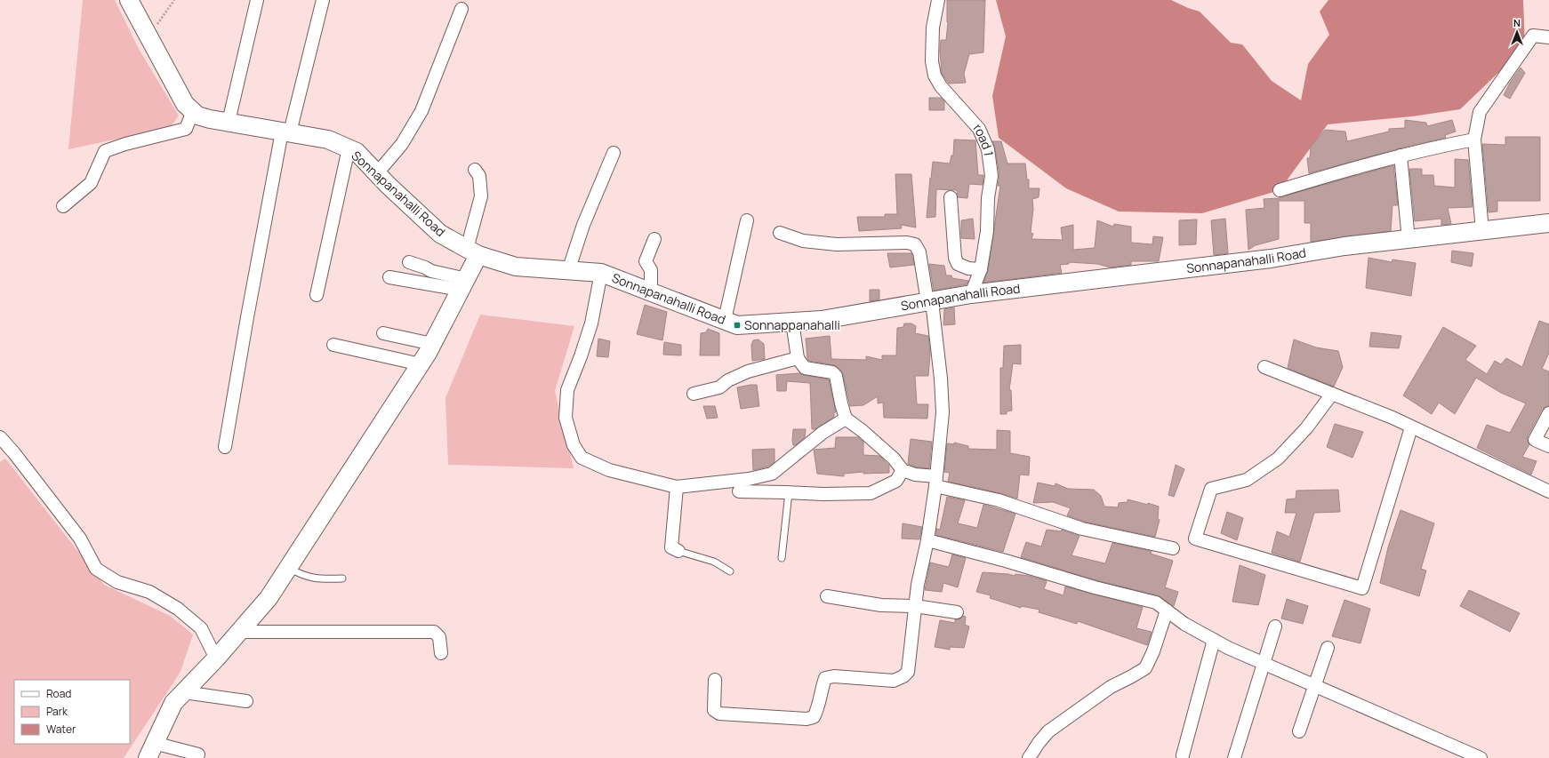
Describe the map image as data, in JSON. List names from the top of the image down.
{
  "streets": {
    "street": ["road 1", "Sonnapanahalli Road"]
  },
  "crossings": [
    ["road 1", "Sonnapanahalli Road"]
  ],
  "places": {
    "transit": ["Sonnappanahalli"]
  },
  "legend": ["Road", "Park", "Water"],
  "north": "top"
}
